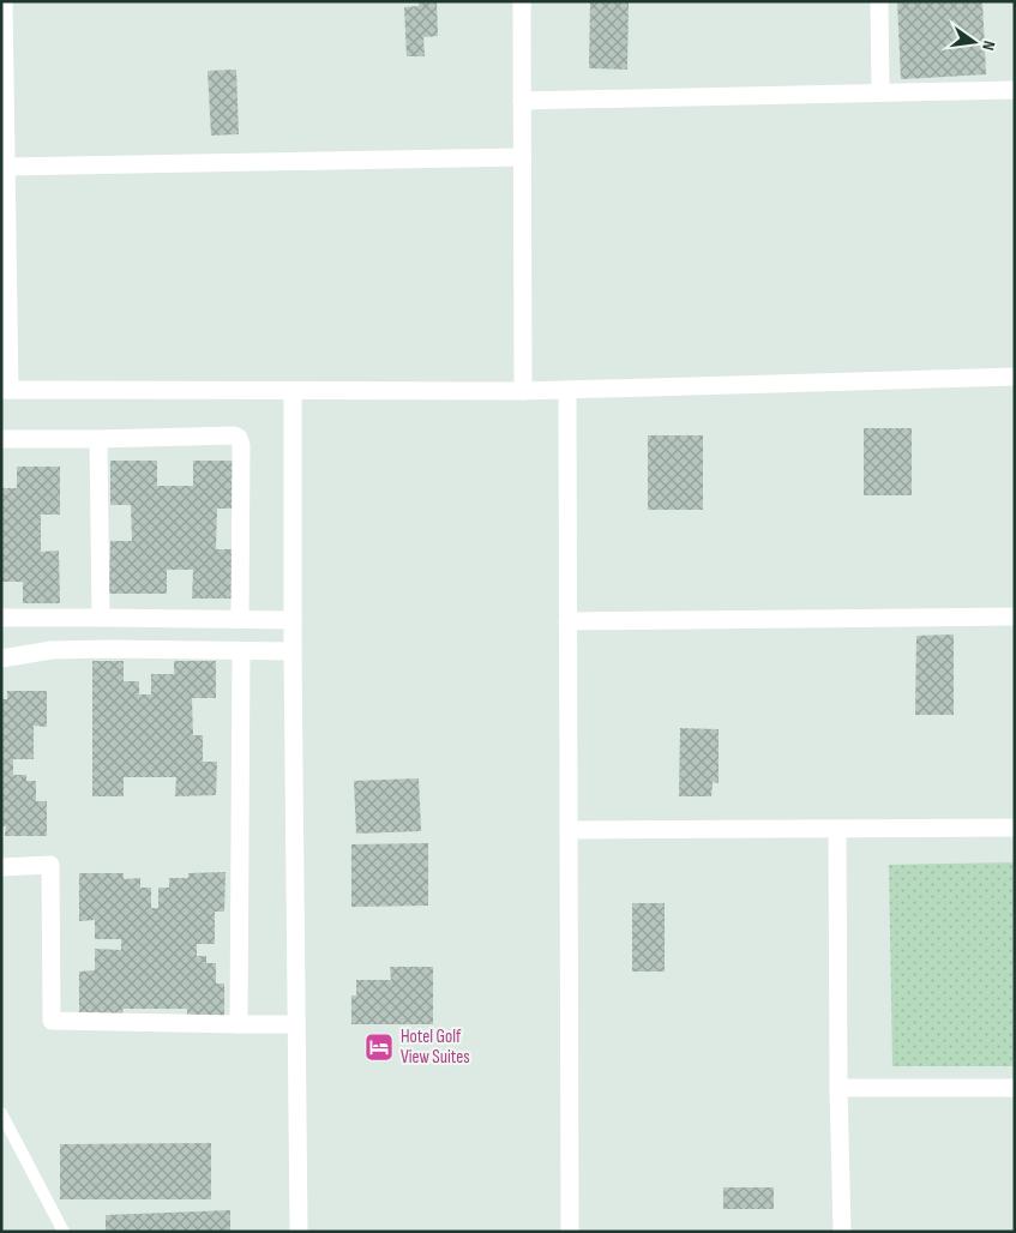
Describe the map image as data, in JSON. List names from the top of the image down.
{
  "places": {
    "hotel": ["Hotel Golf View Suites"]
  },
  "north": "right"
}
